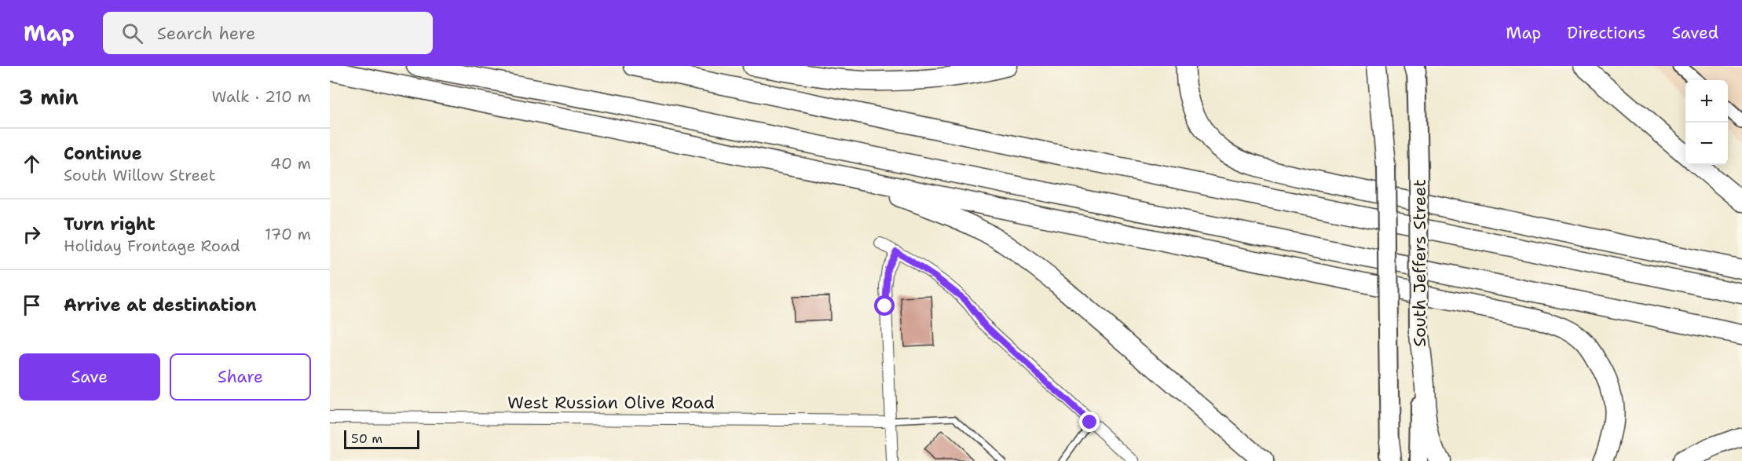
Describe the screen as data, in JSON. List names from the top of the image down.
{
  "streets": {
    "highway": ["South Jeffers Street"],
    "street": ["West Russian Olive Road"]
  },
  "scale_bar": "50 m",
  "page": {
    "header": "Map",
    "search": "Search here",
    "nav": ["Map", "Directions", "Saved"],
    "heading": ["3 min", "Walk · 210 m"],
    "map_buttons": ["+", "−"],
    "list": [
      ["Continue", "South Willow Street", "40 m"],
      ["Turn right", "Holiday Frontage Road", "170 m"],
      "Arrive at destination"
    ],
    "buttons": ["Save", "Share"],
    "scale": "50 m"
  }
}
